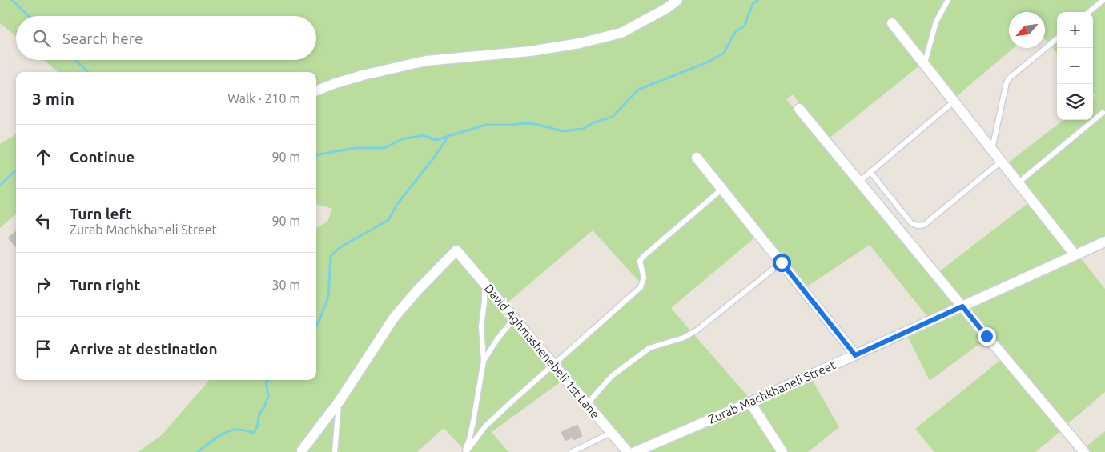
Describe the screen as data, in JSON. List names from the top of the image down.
{
  "streets": {
    "street": ["David Aghmashenebeli 1st Lane", "Zurab Machkhaneli Street"]
  },
  "north": "bottom left",
  "page": {
    "map_buttons": ["+", "−"],
    "search": "Search here",
    "heading": ["3 min", "Walk · 210 m"],
    "list": [
      ["Continue", "90 m"],
      ["Turn left", "Zurab Machkhaneli Street", "90 m"],
      ["Turn right", "30 m"],
      "Arrive at destination"
    ]
  }
}
